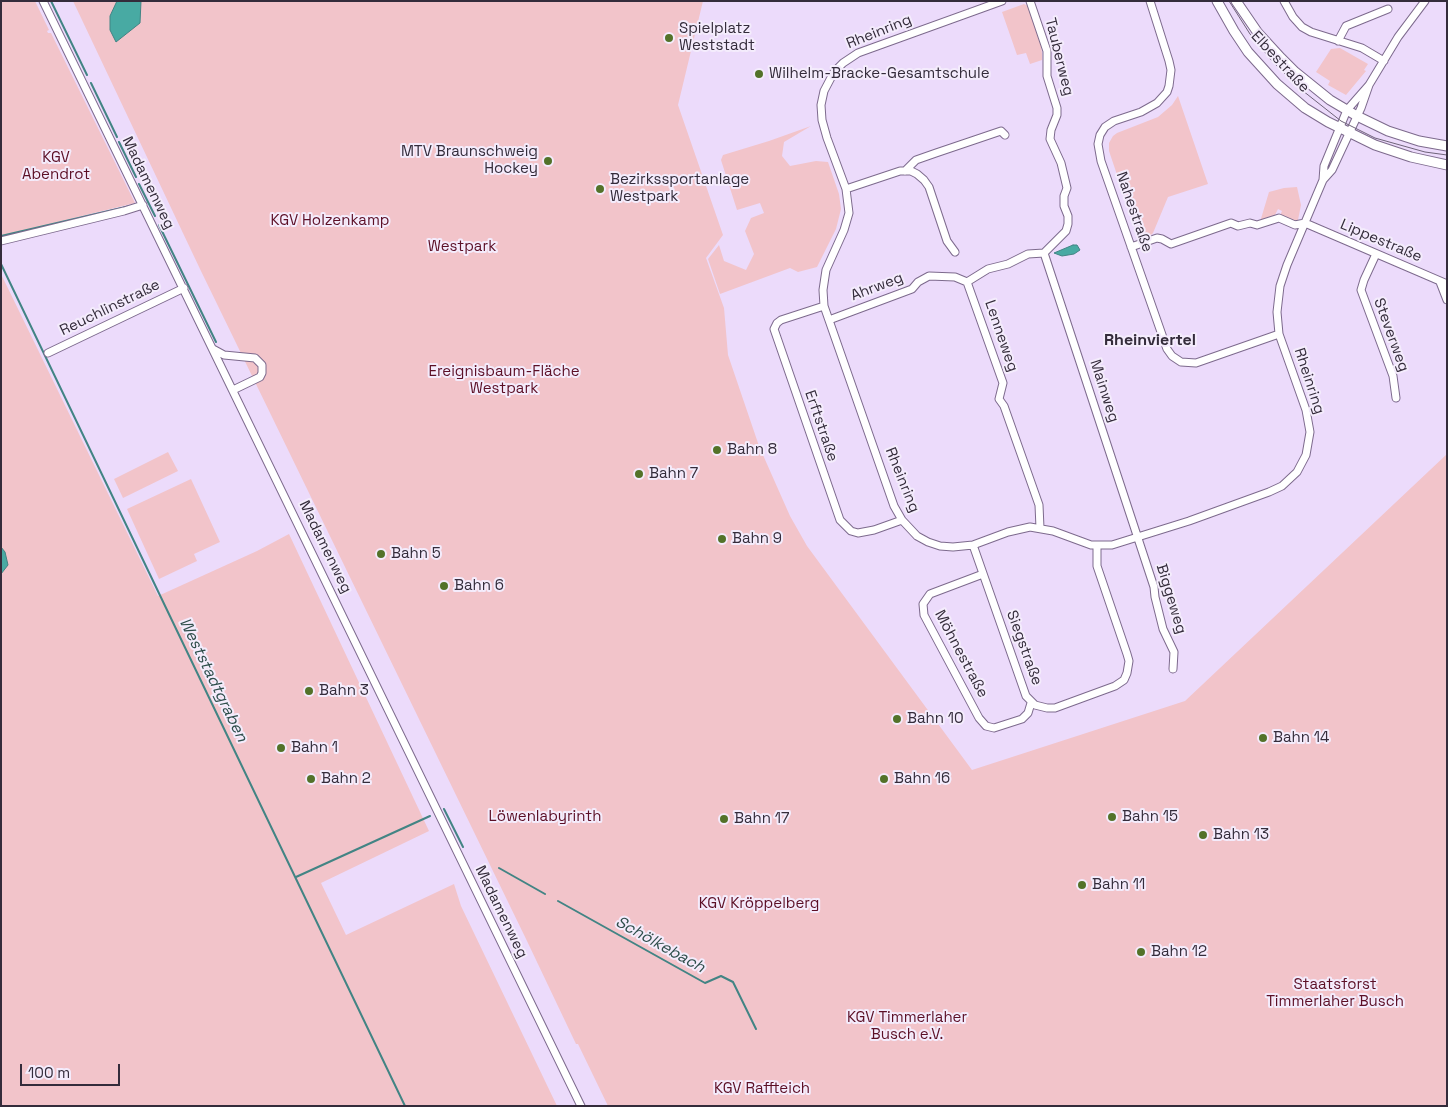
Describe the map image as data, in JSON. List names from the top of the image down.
{
  "streets": {
    "street": [
      "Rheinring",
      "Tauberweg",
      "Elbestraße",
      "Madamenweg",
      "Nahestraße",
      "Lippestraße",
      "Ahrweg",
      "Reuchlinstraße",
      "Steverweg",
      "Lenneweg",
      "Mainweg",
      "Erftstraße",
      "Biggeweg",
      "Siegstraße",
      "Möhnestraße"
    ]
  },
  "crossings": [
    ["Rheinring", "Elbestraße"],
    ["Rheinring", "Nahestraße"],
    ["Rheinring", "Lippestraße"],
    ["Rheinring", "Ahrweg"],
    ["Rheinring", "Lenneweg"],
    ["Rheinring", "Mainweg"],
    ["Rheinring", "Erftstraße"],
    ["Rheinring", "Biggeweg"],
    ["Rheinring", "Siegstraße"],
    ["Tauberweg", "Mainweg"],
    ["Madamenweg", "Reuchlinstraße"],
    ["Nahestraße", "Lippestraße"],
    ["Lippestraße", "Steverweg"],
    ["Ahrweg", "Lenneweg"],
    ["Mainweg", "Biggeweg"],
    ["Siegstraße", "Möhnestraße"]
  ],
  "districts": ["Rheinviertel"],
  "water": ["Weststadtgraben", "Schölkebach"],
  "parks": [
    "KGV Abendrot",
    "KGV Holzenkamp",
    "Westpark",
    "Ereignisbaum-Fläche Westpark",
    "Löwenlabyrinth",
    "KGV Kröppelberg",
    "Staatsforst Timmerlaher Busch",
    "KGV Timmerlaher Busch e.V.",
    "KGV Raffteich"
  ],
  "places": [
    "Spielplatz Weststadt",
    "Wilhelm-Bracke-Gesamtschule",
    "MTV Braunschweig Hockey",
    "Bezirkssportanlage Westpark",
    "Bahn 8",
    "Bahn 7",
    "Bahn 9",
    "Bahn 5",
    "Bahn 6",
    "Bahn 3",
    "Bahn 10",
    "Bahn 14",
    "Bahn 1",
    "Bahn 2",
    "Bahn 16",
    "Bahn 15",
    "Bahn 17",
    "Bahn 13",
    "Bahn 11",
    "Bahn 12"
  ],
  "scale_bar": "100 m"
}
